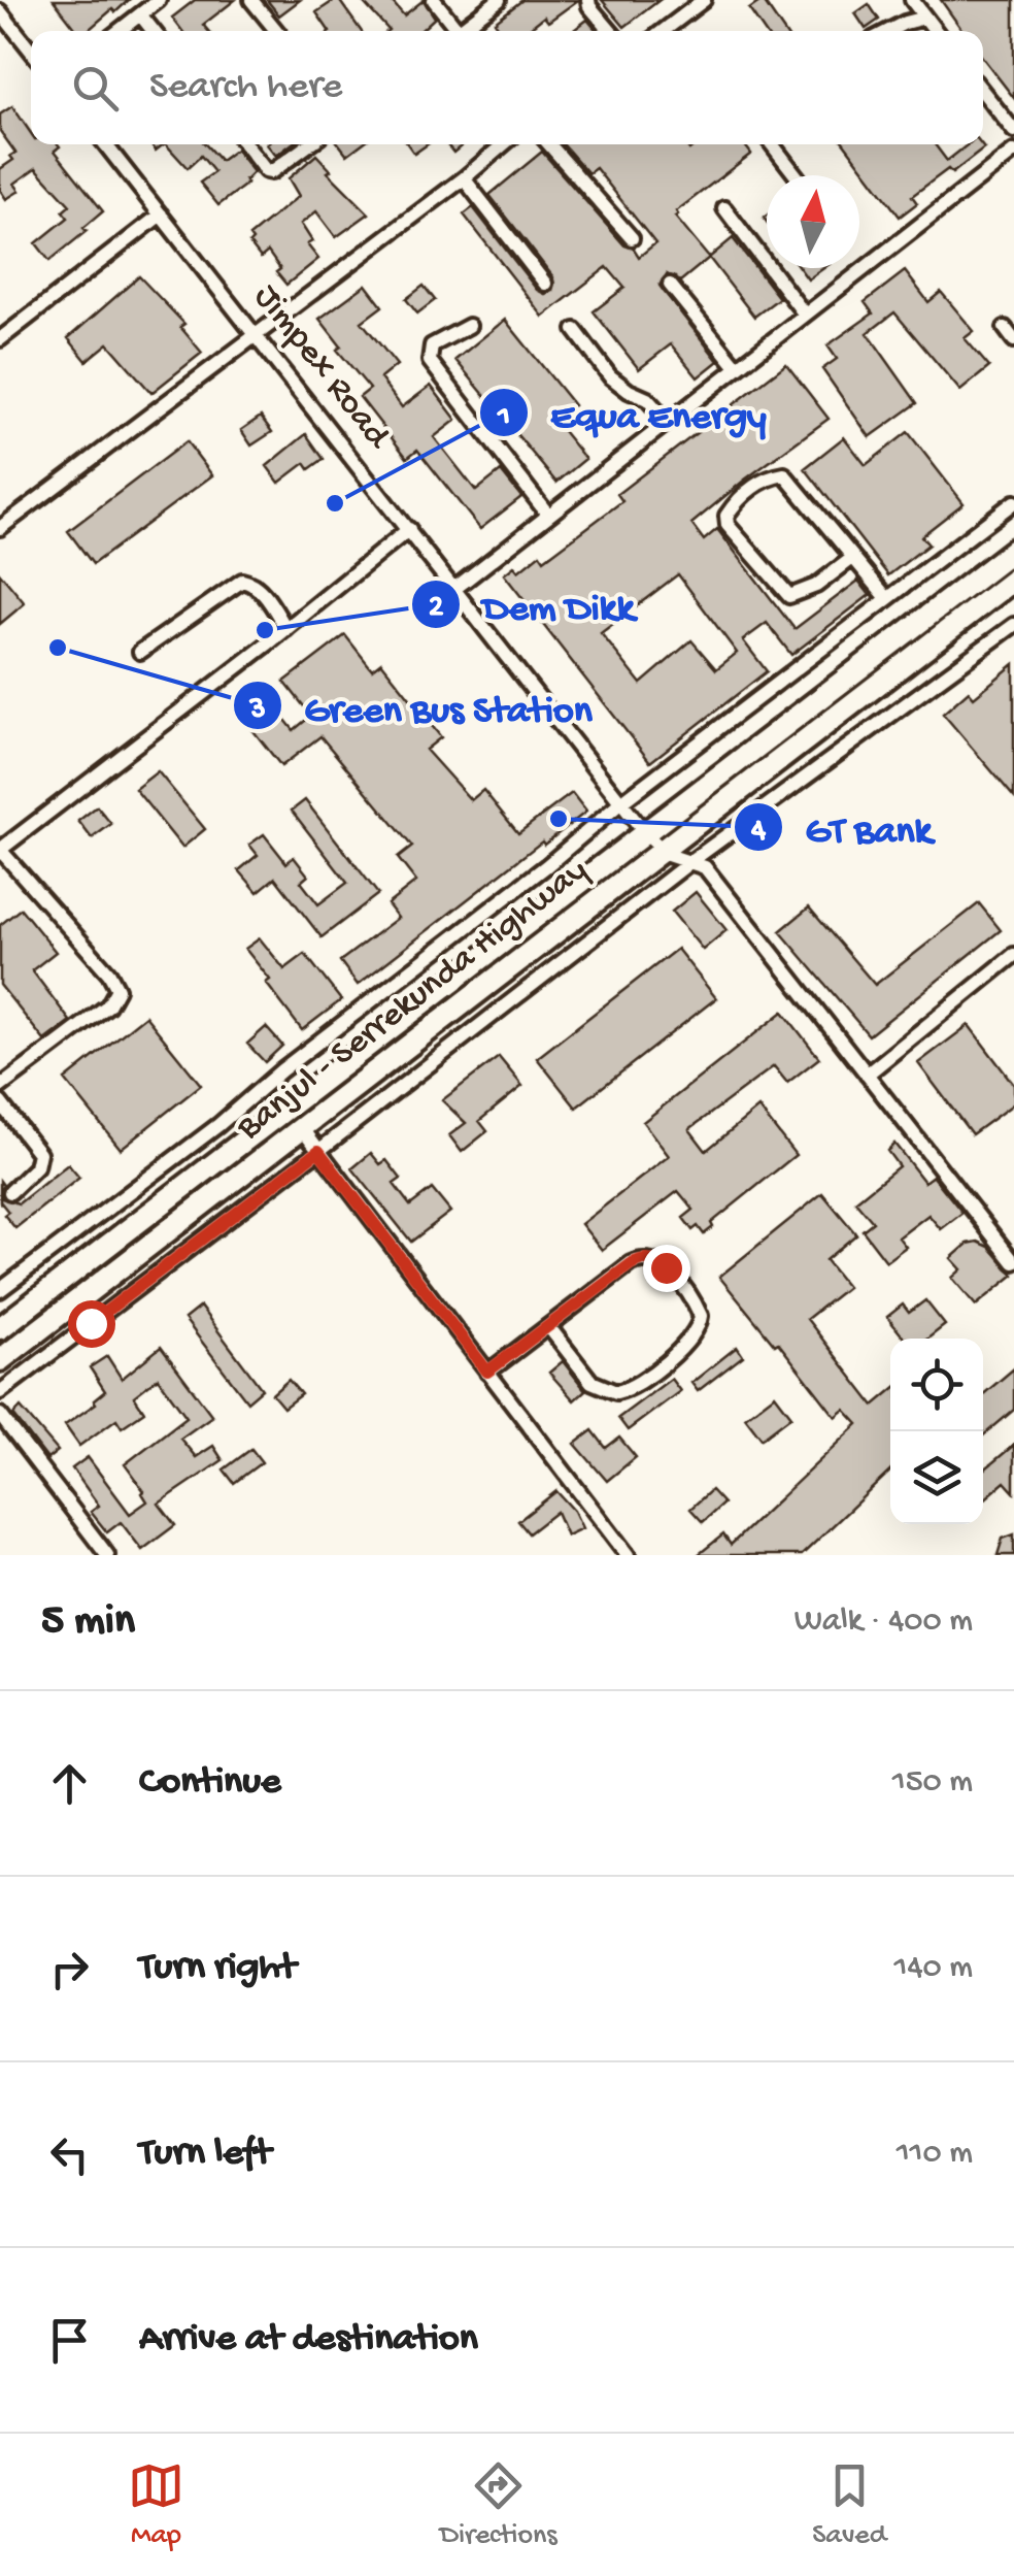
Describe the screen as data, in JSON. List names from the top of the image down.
{
  "streets": {
    "highway": ["Banjul - Serrekunda Highway"],
    "street": ["Jimpex Road"]
  },
  "crossings": [
    ["Jimpex Road", "Banjul - Serrekunda Highway"]
  ],
  "places": [
    "Equa Energy",
    "Dem Dikk",
    "Green Bus Station",
    "GT Bank"
  ],
  "north": "top",
  "page": {
    "search": "Search here",
    "heading": ["5 min", "Walk · 400 m"],
    "list": [
      ["Continue", "150 m"],
      ["Turn right", "140 m"],
      ["Turn left", "110 m"],
      "Arrive at destination"
    ],
    "nav": ["Map", "Directions", "Saved"]
  }
}
